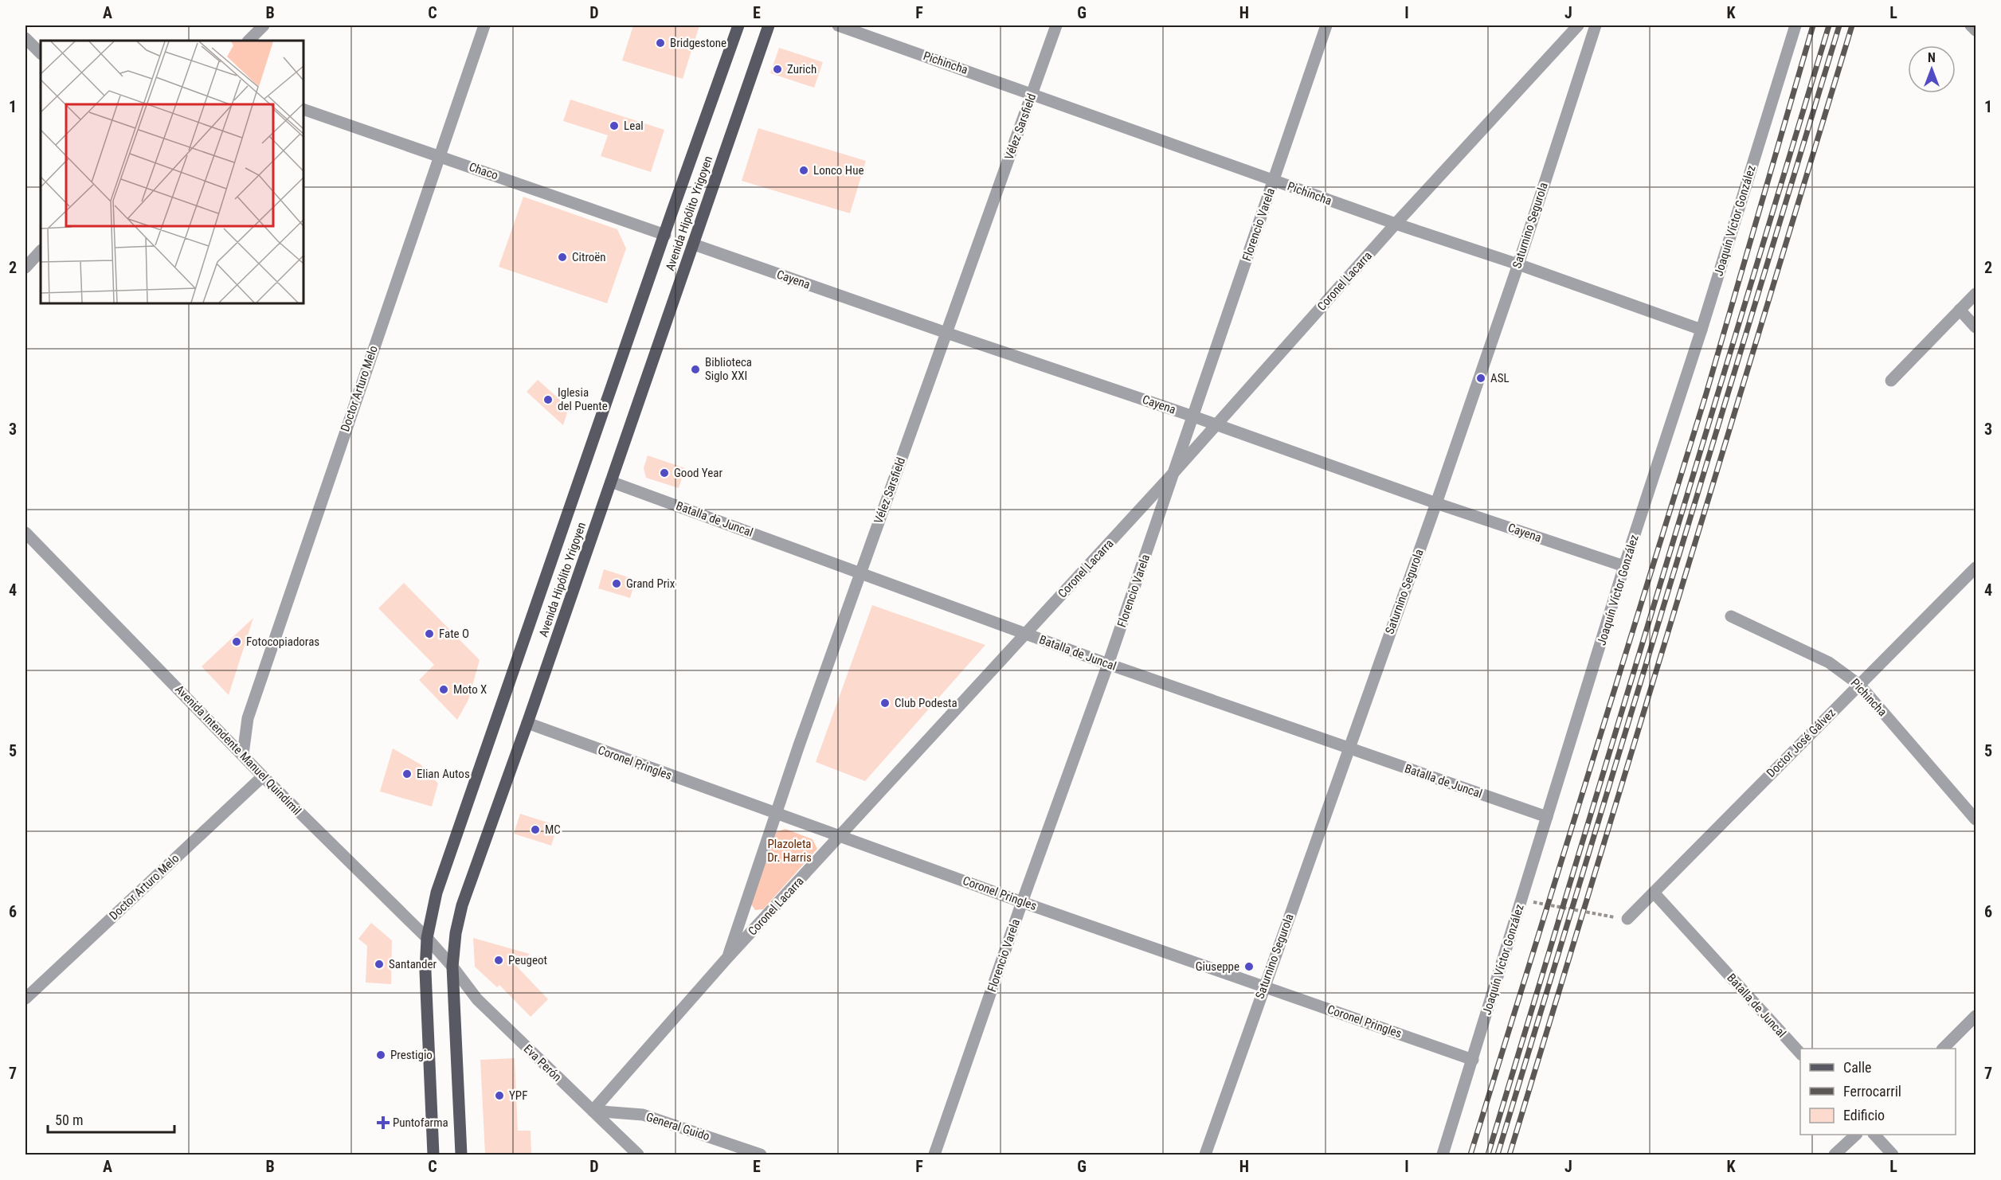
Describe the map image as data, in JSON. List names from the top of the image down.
{
  "streets": {
    "main road": ["Avenida Hipólito Yrigoyen"],
    "street": [
      "Pichincha",
      "Vélez Sarsfield",
      "Chaco",
      "Joaquín Víctor González",
      "Florencio Varela",
      "Saturnino Segurola",
      "Cayena",
      "Coronel Lacarra",
      "Doctor Arturo Melo",
      "Batalla de Juncal",
      "Doctor José Gálvez",
      "Avenida Intendente Manuel Quindimil",
      "Coronel Pringles",
      "Eva Perón",
      "General Guido"
    ]
  },
  "crossings": [
    ["Pichincha", "Vélez Sarsfield"],
    ["Pichincha", "Joaquín Víctor González"],
    ["Pichincha", "Florencio Varela"],
    ["Pichincha", "Saturnino Segurola"],
    ["Pichincha", "Coronel Lacarra"],
    ["Pichincha", "Doctor José Gálvez"],
    ["Vélez Sarsfield", "Cayena"],
    ["Vélez Sarsfield", "Coronel Lacarra"],
    ["Vélez Sarsfield", "Batalla de Juncal"],
    ["Vélez Sarsfield", "Coronel Pringles"],
    ["Chaco", "Avenida Hipólito Yrigoyen"],
    ["Chaco", "Doctor Arturo Melo"],
    ["Avenida Hipólito Yrigoyen", "Cayena"],
    ["Avenida Hipólito Yrigoyen", "Batalla de Juncal"],
    ["Avenida Hipólito Yrigoyen", "Avenida Intendente Manuel Quindimil"],
    ["Avenida Hipólito Yrigoyen", "Coronel Pringles"],
    ["Avenida Hipólito Yrigoyen", "Eva Perón"],
    ["Joaquín Víctor González", "Cayena"],
    ["Joaquín Víctor González", "Batalla de Juncal"],
    ["Joaquín Víctor González", "Coronel Pringles"],
    ["Florencio Varela", "Cayena"],
    ["Florencio Varela", "Coronel Lacarra"],
    ["Florencio Varela", "Batalla de Juncal"],
    ["Florencio Varela", "Coronel Pringles"],
    ["Saturnino Segurola", "Cayena"],
    ["Saturnino Segurola", "Batalla de Juncal"],
    ["Saturnino Segurola", "Coronel Pringles"],
    ["Cayena", "Coronel Lacarra"],
    ["Coronel Lacarra", "Batalla de Juncal"],
    ["Coronel Lacarra", "Coronel Pringles"],
    ["Coronel Lacarra", "Eva Perón"],
    ["Coronel Lacarra", "General Guido"],
    ["Doctor Arturo Melo", "Avenida Intendente Manuel Quindimil"],
    ["Batalla de Juncal", "Doctor José Gálvez"],
    ["Avenida Intendente Manuel Quindimil", "Eva Perón"],
    ["Eva Perón", "General Guido"]
  ],
  "parks": ["Plazoleta Dr. Harris"],
  "places": {
    "other": [
      "Bridgestone",
      "Zurich",
      "Leal",
      "Lonco Hue",
      "Citroën",
      "Biblioteca Siglo XXI",
      "ASL",
      "Iglesia del Puente",
      "Good Year",
      "Grand Prix",
      "Fate O",
      "Fotocopiadoras",
      "Moto X",
      "Club Podesta",
      "Elian Autos",
      "MC",
      "Peugeot",
      "Santander",
      "Giuseppe",
      "Prestigio",
      "YPF"
    ],
    "health": ["Puntofarma"]
  },
  "legend": ["Calle", "Ferrocarril", "Edificio"],
  "scale_bar": "50 m",
  "north": "top",
  "grid": {
    "columns": [
      "A",
      "B",
      "C",
      "D",
      "E",
      "F",
      "G",
      "H",
      "I",
      "J",
      "K",
      "L"
    ],
    "rows": [
      "1",
      "2",
      "3",
      "4",
      "5",
      "6",
      "7"
    ]
  }
}
